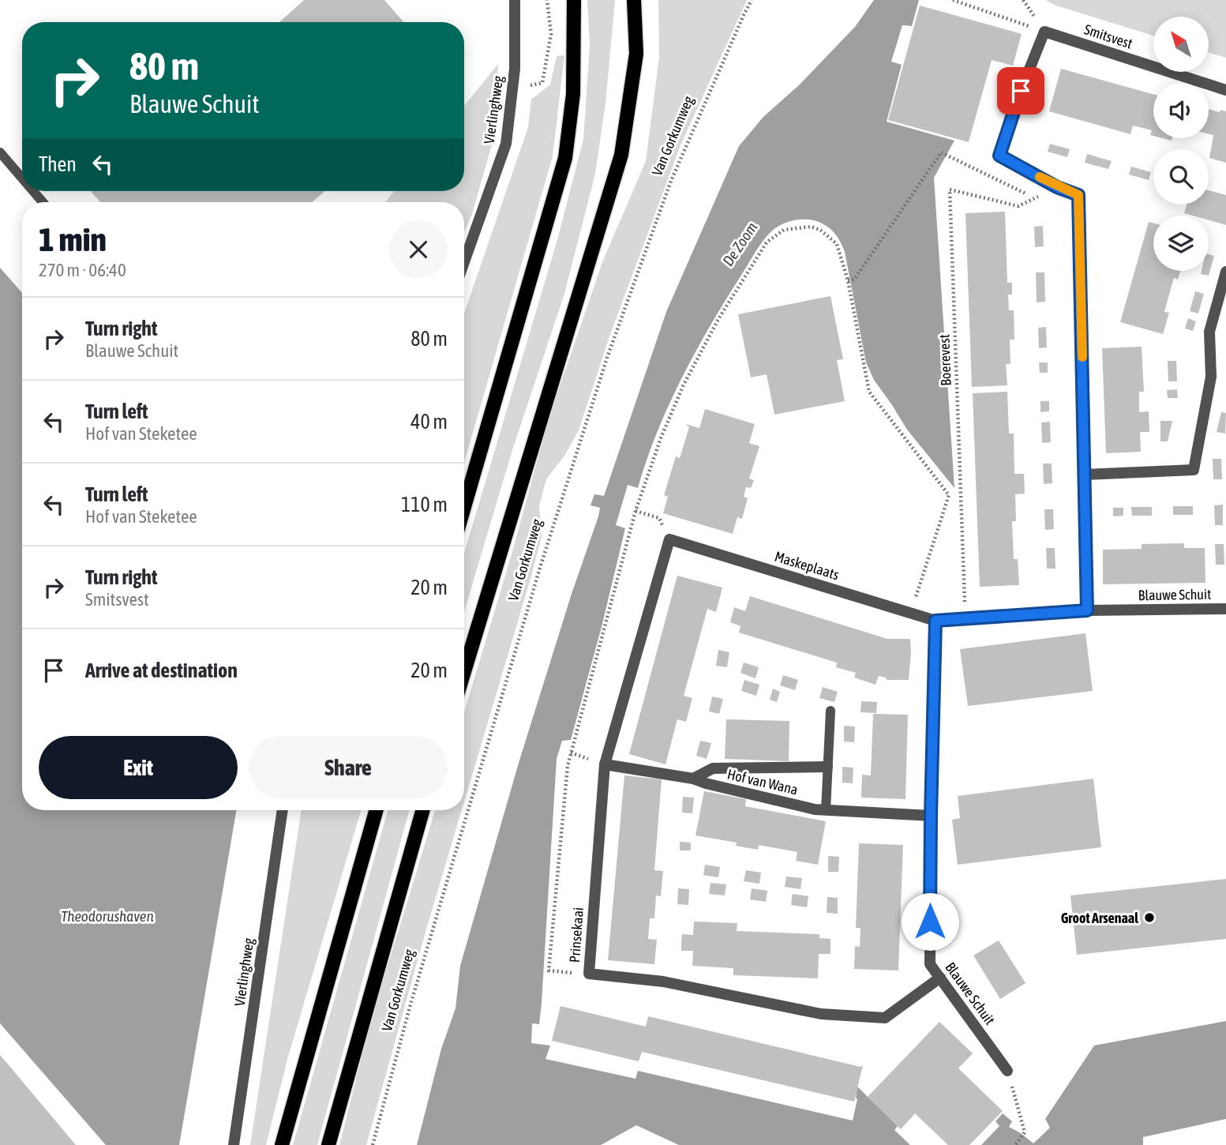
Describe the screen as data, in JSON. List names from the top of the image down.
{
  "streets": {
    "main road": ["Van Gorkumweg"],
    "street": [
      "Smitsvest",
      "Vierlinghweg",
      "Maskeplaats",
      "Blauwe Schuit",
      "Hof van Wana",
      "Prinsekaai"
    ],
    "path": ["Boerevest"]
  },
  "crossings": [
    ["Boerevest", "Blauwe Schuit"],
    ["Maskeplaats", "Blauwe Schuit"],
    ["Maskeplaats", "Prinsekaai"],
    ["Blauwe Schuit", "Hof van Wana"],
    ["Blauwe Schuit", "Prinsekaai"],
    ["Hof van Wana", "Prinsekaai"]
  ],
  "water": ["De Zoom", "Theodorushaven"],
  "places": ["Groot Arsenaal"],
  "north": "top left",
  "page": {
    "turn": ["80 m", "Blauwe Schuit"],
    "then": "Then",
    "heading": ["1 min", "270 m · 06:40"],
    "list": [
      {
        "name": "Turn right",
        "note": "Blauwe Schuit",
        "value": "80 m"
      },
      {
        "name": "Turn left",
        "note": "Hof van Steketee",
        "value": "40 m"
      },
      {
        "name": "Turn left",
        "note": "Hof van Steketee",
        "value": "110 m"
      },
      {
        "name": "Turn right",
        "note": "Smitsvest",
        "value": "20 m"
      },
      {
        "name": "Arrive at destination",
        "value": "20 m"
      }
    ],
    "buttons": ["Exit", "Share"]
  }
}
